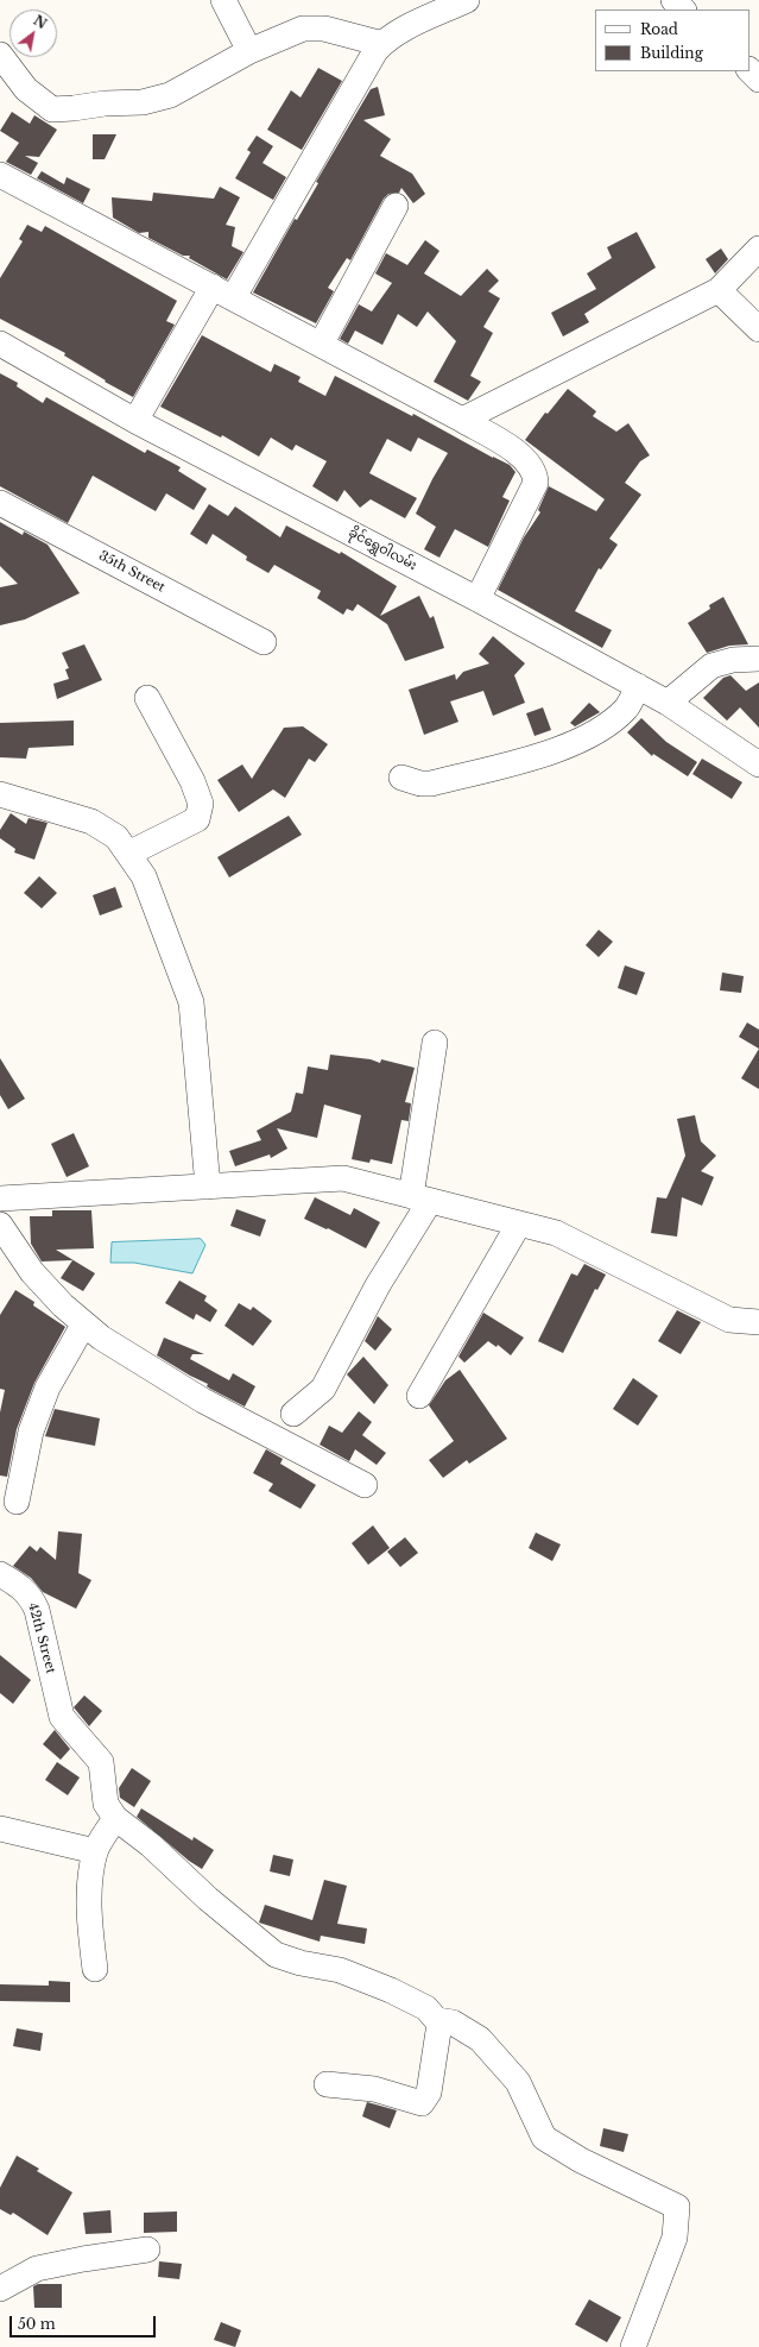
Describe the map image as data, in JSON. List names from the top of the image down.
{
  "streets": {
    "street": ["ခိုင်ရွှေဝါလမ်း", "35th Street", "42th Street"]
  },
  "legend": ["Road", "Building"],
  "scale_bar": "50 m",
  "north": "top right"
}
